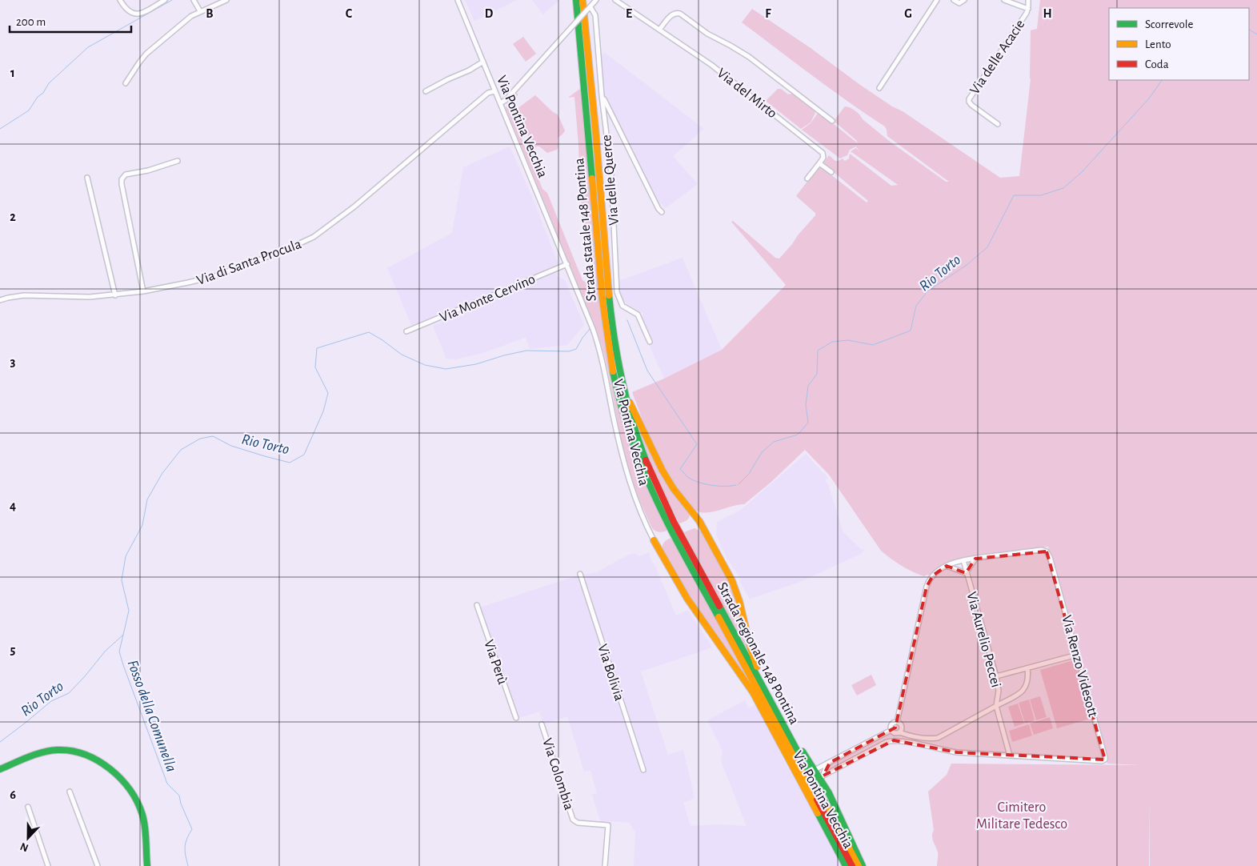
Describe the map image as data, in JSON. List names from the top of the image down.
{
  "streets": {
    "main road": ["Via Pontina Vecchia", "Strada statale 148 Pontina", "Strada regionale 148 Pontina"],
    "street": [
      "Via delle Acacie",
      "Via del Mirto",
      "Via delle Querce",
      "Via di Santa Procula",
      "Via Monte Cervino",
      "Via Aurelio Peccei",
      "Via Perù",
      "Via Renzo Videsott",
      "Via Bolivia",
      "Via Colombia"
    ]
  },
  "crossings": [
    ["Via Pontina Vecchia", "Via di Santa Procula"],
    ["Via Pontina Vecchia", "Via Monte Cervino"],
    ["Strada statale 148 Pontina", "Strada regionale 148 Pontina"],
    ["Via Aurelio Peccei", "Via Renzo Videsott"]
  ],
  "water": ["Rio Torto", "Fosso della Comunella"],
  "parks": ["Cimitero Militare Tedesco"],
  "legend": ["Scorrevole", "Lento", "Coda"],
  "scale_bar": "200 m",
  "north": "bottom",
  "grid": {
    "columns": [
      "B",
      "C",
      "D",
      "E",
      "F",
      "G",
      "H"
    ],
    "rows": [
      "1",
      "2",
      "3",
      "4",
      "5",
      "6"
    ]
  }
}
